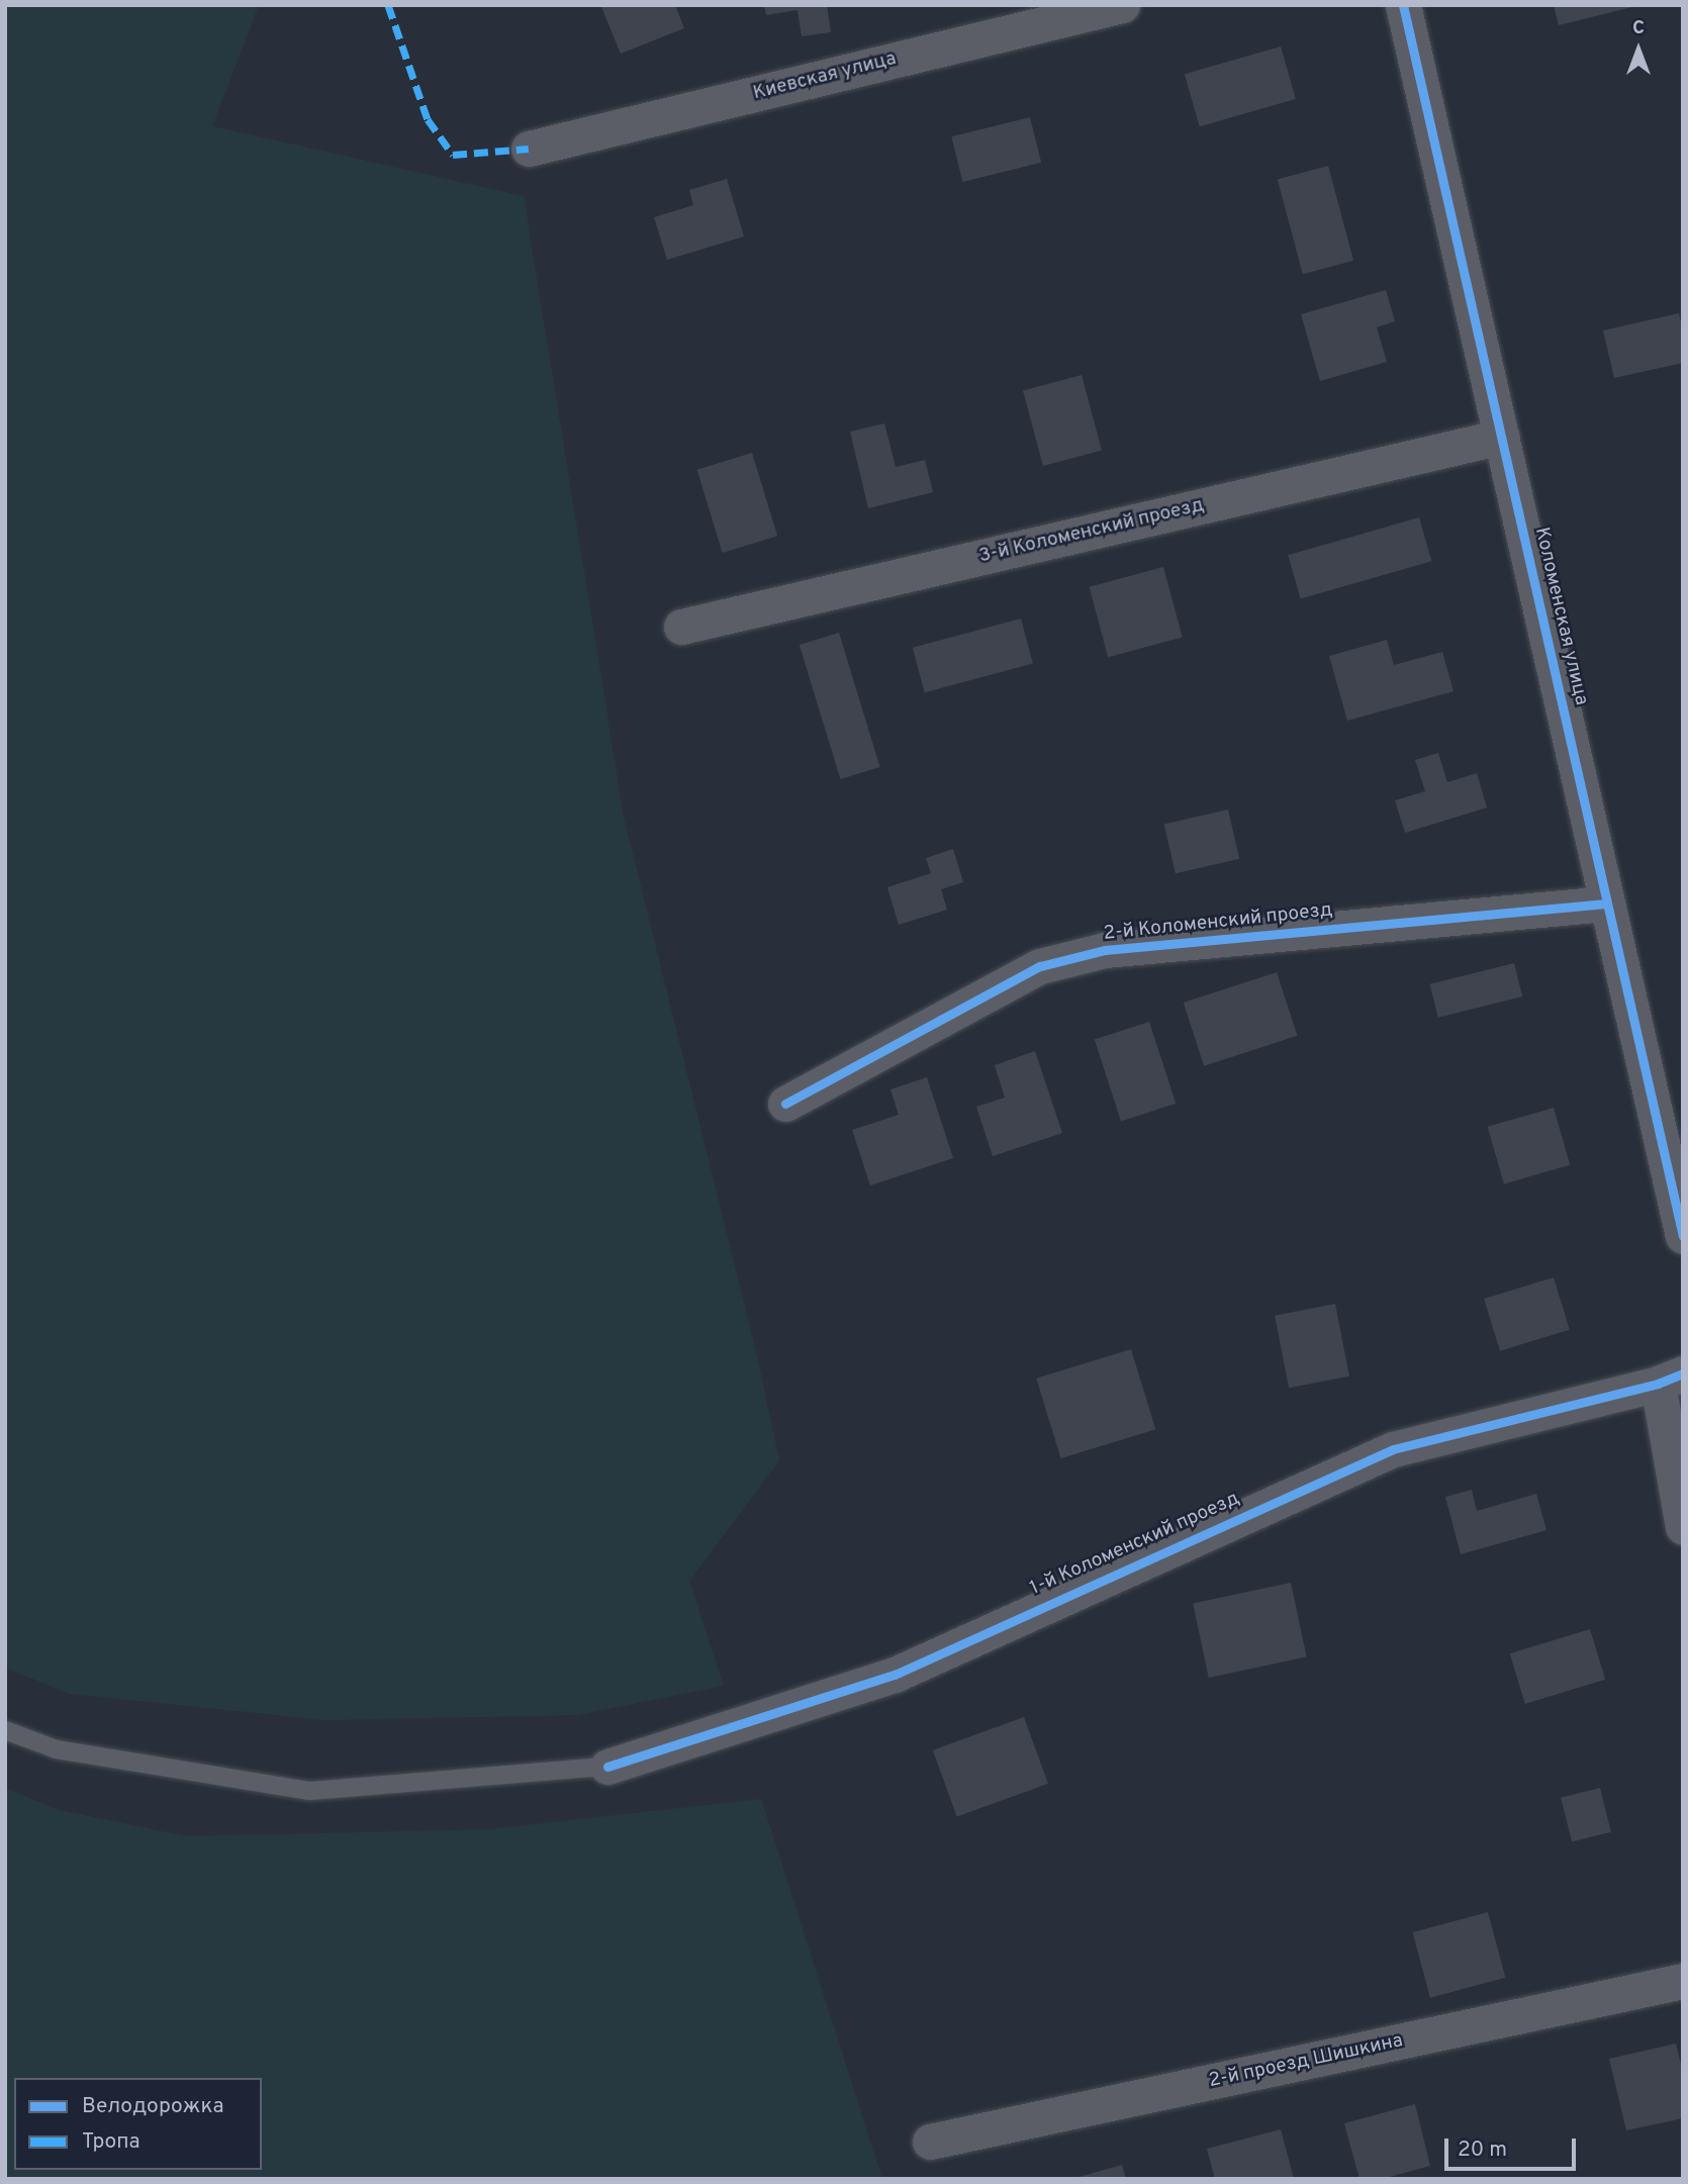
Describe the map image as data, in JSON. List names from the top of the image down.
{
  "streets": {
    "street": [
      "Киевская улица",
      "3-й Коломенский проезд",
      "Коломенская улица",
      "2-й Коломенский проезд",
      "1-й Коломенский проезд",
      "2-й проезд Шишкина"
    ]
  },
  "crossings": [
    ["3-й Коломенский проезд", "Коломенская улица"],
    ["Коломенская улица", "2-й Коломенский проезд"]
  ],
  "legend": ["Велодорожка", "Тропа"],
  "scale_bar": "20 m",
  "north": "top"
}
